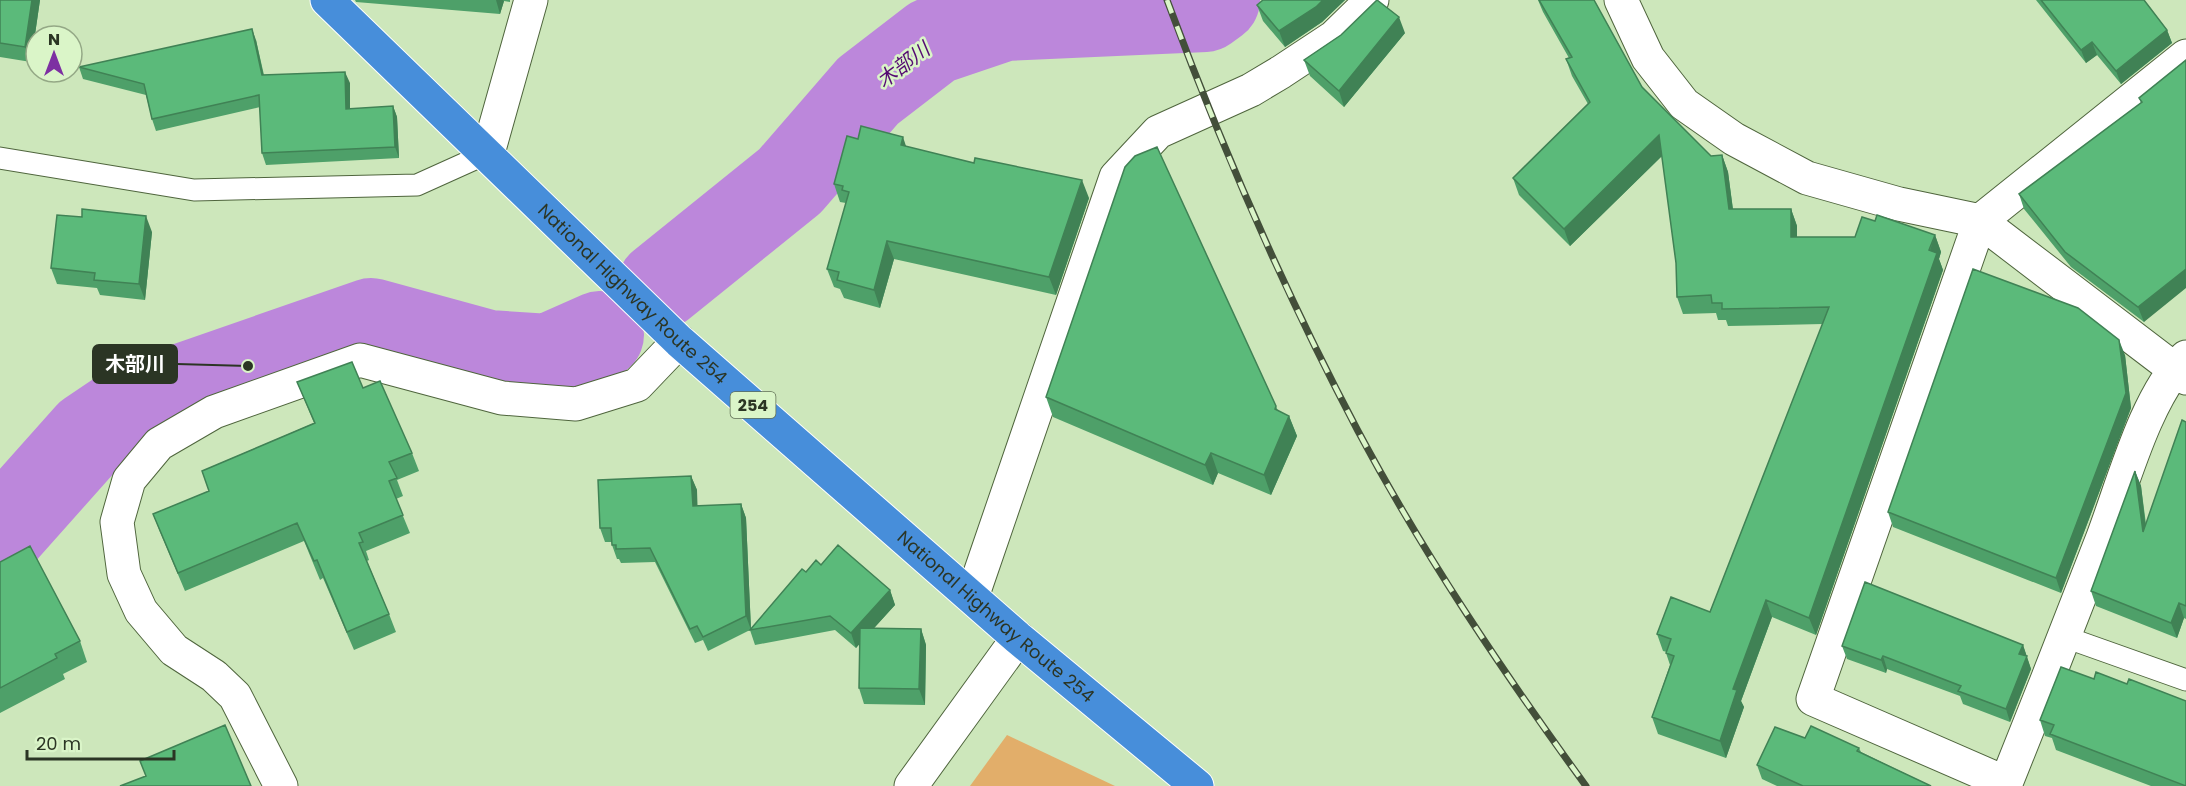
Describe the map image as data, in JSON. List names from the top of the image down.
{
  "streets": {
    "highway": ["National Highway Route 254", "254"]
  },
  "water": ["木部川"],
  "places": ["木部川"],
  "scale_bar": "20 m",
  "north": "top"
}
